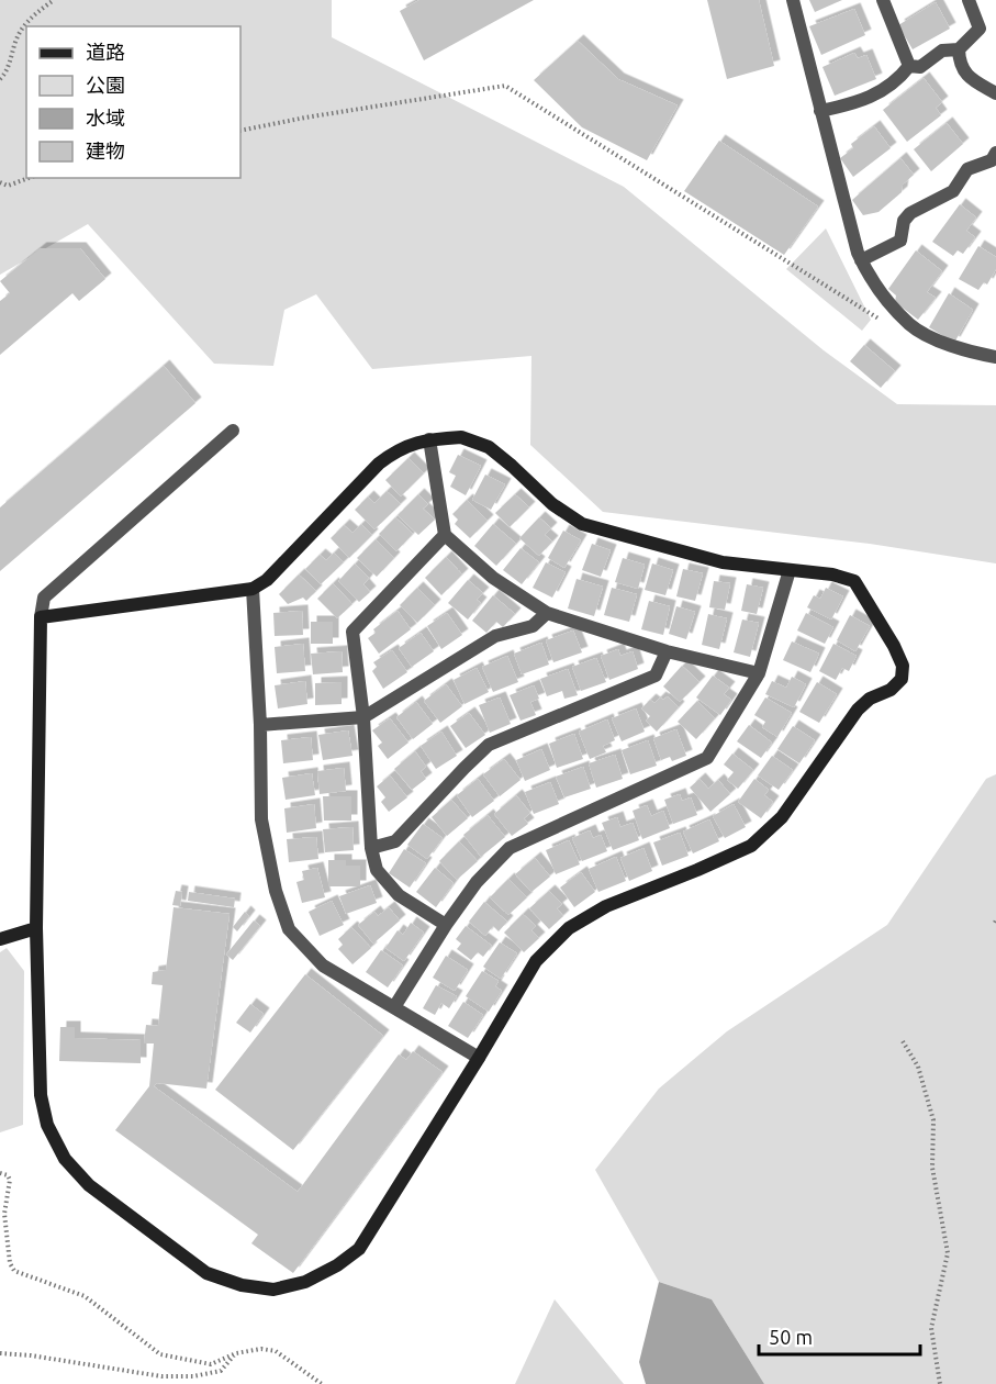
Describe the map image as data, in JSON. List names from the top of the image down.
{
  "legend": [
    "道路",
    "公園",
    "水域",
    "建物"
  ],
  "scale_bar": "50 m"
}
